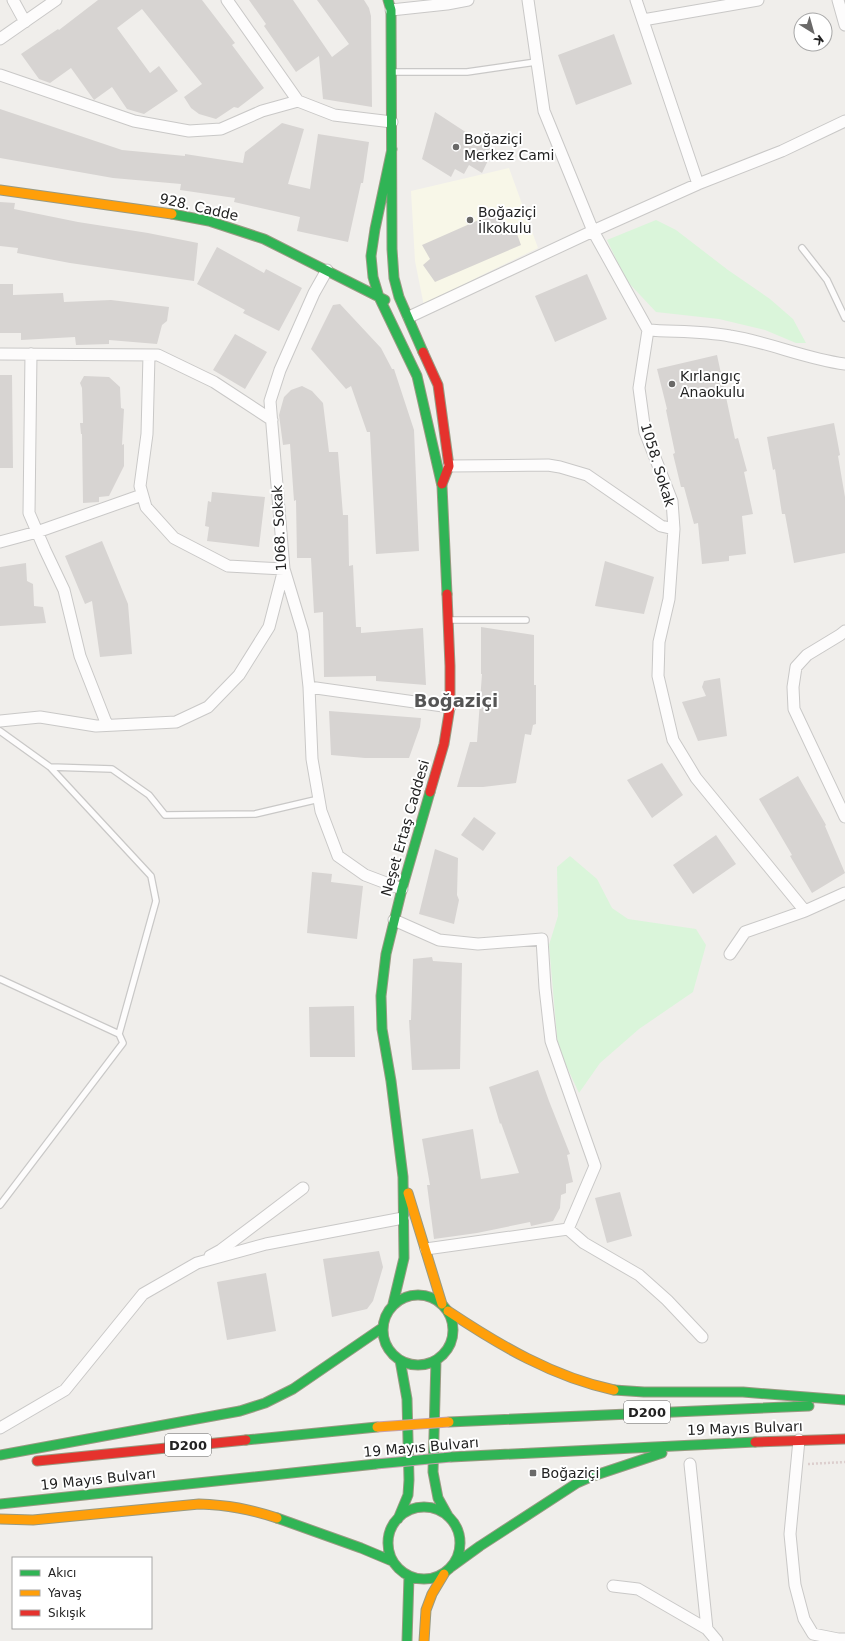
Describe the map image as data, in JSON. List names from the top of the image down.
{
  "streets": {
    "main road": [
      "928. Cadde",
      "Neşet Ertaş Caddesi",
      "D200",
      "19 Mayıs Bulvarı"
    ],
    "street": ["1058. Sokak", "1068. Sokak"]
  },
  "crossings": [
    ["928. Cadde", "1068. Sokak"],
    ["928. Cadde", "Neşet Ertaş Caddesi"]
  ],
  "districts": ["Boğaziçi"],
  "places": {
    "other": ["Boğaziçi Merkez Cami", "Boğaziçi İlkokulu", "Kırlangıç Anaokulu"],
    "transit": ["Boğaziçi"]
  },
  "legend": ["Akıcı", "Yavaş", "Sıkışık"],
  "north": "bottom right"
}
